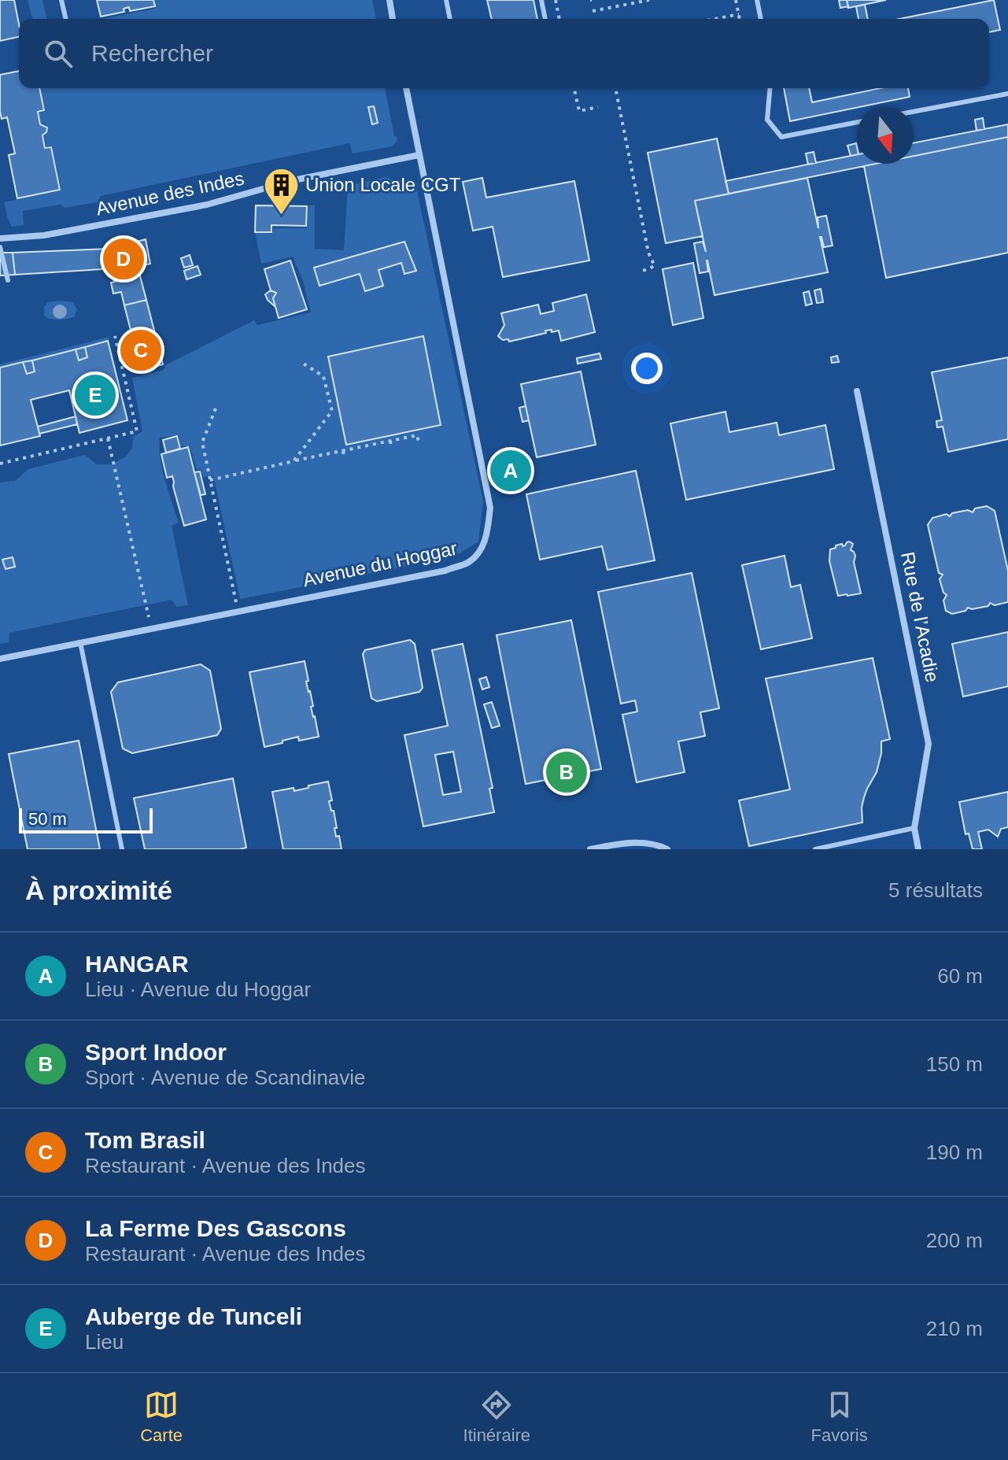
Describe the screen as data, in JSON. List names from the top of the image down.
{
  "streets": {
    "street": ["Avenue des Indes", "Avenue du Hoggar", "Rue de l’Acadie"]
  },
  "crossings": [
    ["Avenue des Indes", "Avenue du Hoggar"]
  ],
  "places": {
    "building": ["Union Locale CGT"]
  },
  "scale_bar": "50 m",
  "north": "bottom",
  "page": {
    "search": "Rechercher",
    "pins": [
      "D",
      "C",
      "E",
      "A",
      "B"
    ],
    "scale": "50 m",
    "heading": ["À proximité", "5 résultats"],
    "list": [
      {
        "mark": "A",
        "name": "HANGAR",
        "note": "Lieu · Avenue du Hoggar",
        "value": "60 m"
      },
      {
        "mark": "B",
        "name": "Sport Indoor",
        "note": "Sport · Avenue de Scandinavie",
        "value": "150 m"
      },
      {
        "mark": "C",
        "name": "Tom Brasil",
        "note": "Restaurant · Avenue des Indes",
        "value": "190 m"
      },
      {
        "mark": "D",
        "name": "La Ferme Des Gascons",
        "note": "Restaurant · Avenue des Indes",
        "value": "200 m"
      },
      {
        "mark": "E",
        "name": "Auberge de Tunceli",
        "note": "Lieu",
        "value": "210 m"
      }
    ],
    "nav": ["Carte", "Itinéraire", "Favoris"]
  }
}
